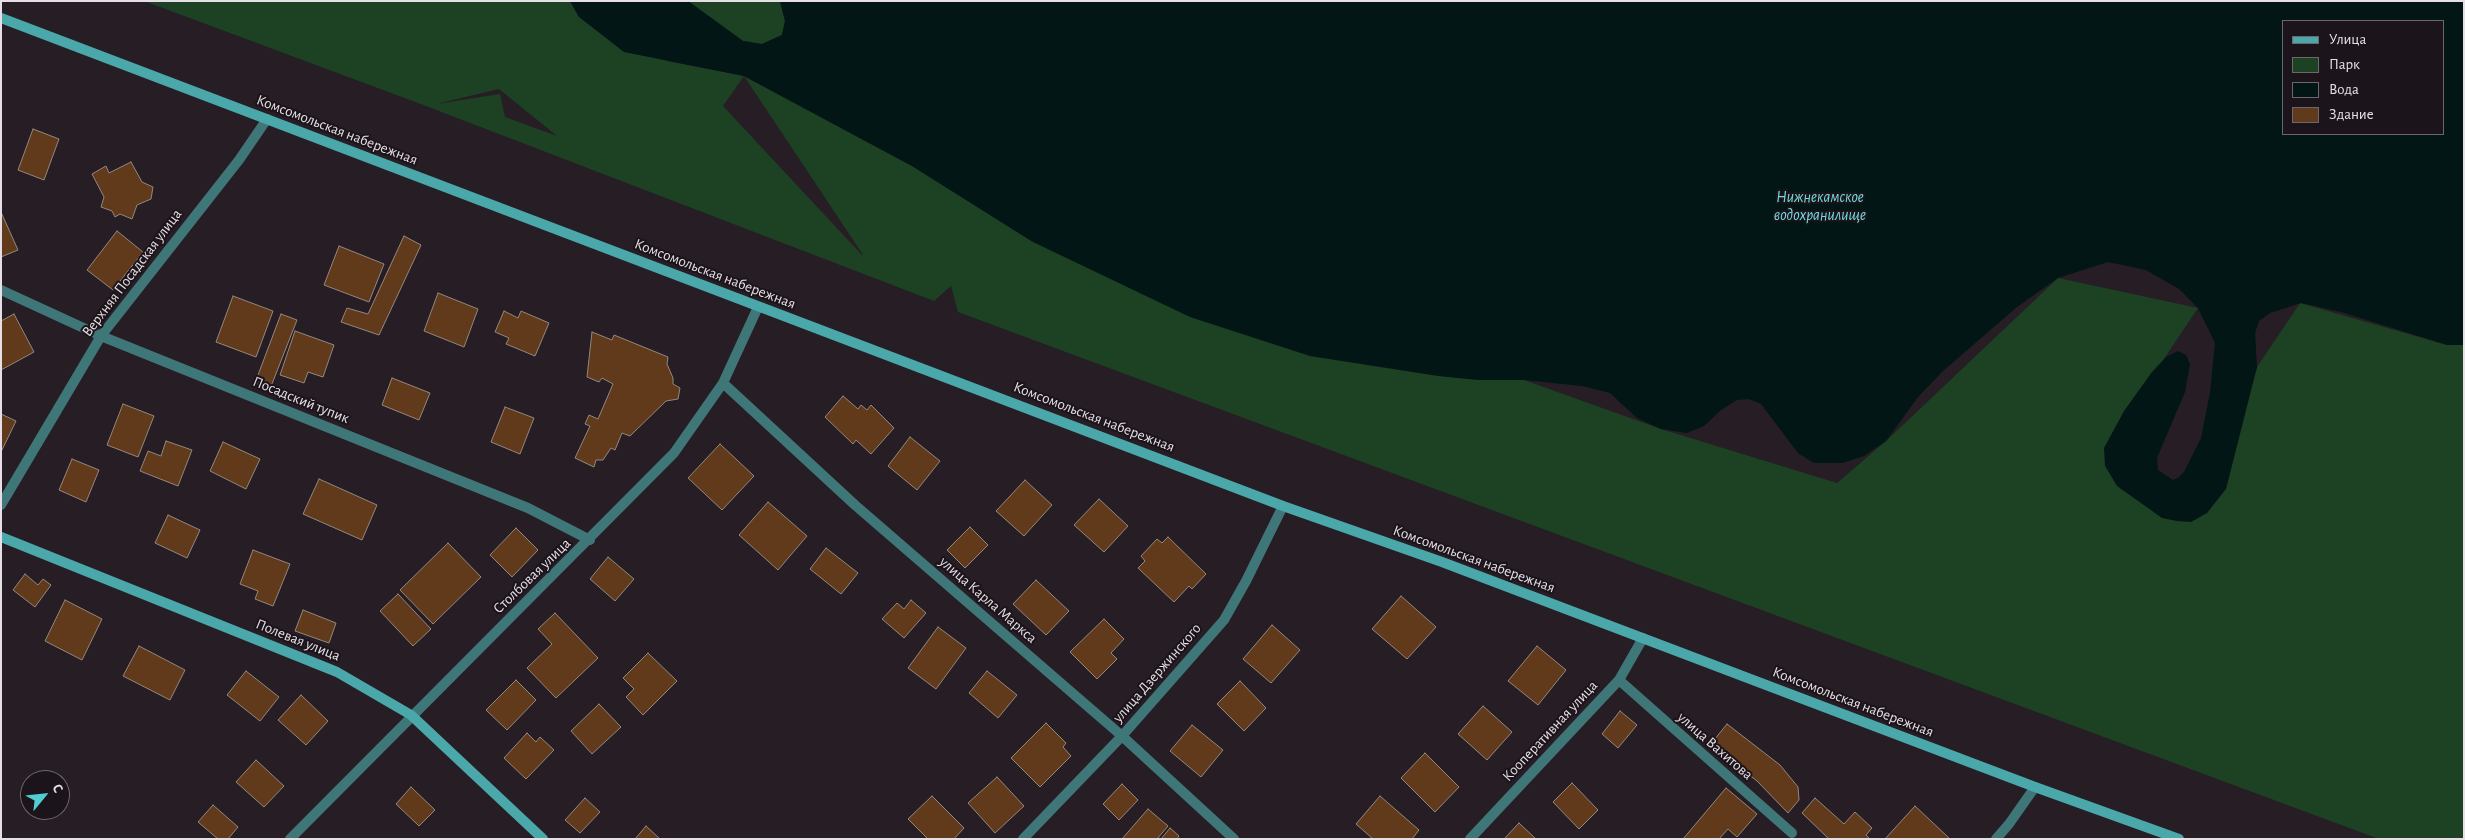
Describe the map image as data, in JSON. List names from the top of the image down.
{
  "streets": {
    "street": [
      "Комсомольская набережная",
      "Верхняя Посадская улица",
      "Посадский тупик",
      "Столбовая улица",
      "улица Карла Маркса",
      "Полевая улица",
      "улица Дзержинского",
      "Кооперативная улица",
      "улица Вахитова"
    ]
  },
  "crossings": [
    ["Комсомольская набережная", "Верхняя Посадская улица"],
    ["Комсомольская набережная", "Столбовая улица"],
    ["Комсомольская набережная", "улица Дзержинского"],
    ["Комсомольская набережная", "Кооперативная улица"],
    ["Верхняя Посадская улица", "Посадский тупик"],
    ["Посадский тупик", "Столбовая улица"],
    ["Столбовая улица", "улица Карла Маркса"],
    ["Столбовая улица", "Полевая улица"],
    ["улица Карла Маркса", "улица Дзержинского"],
    ["Кооперативная улица", "улица Вахитова"]
  ],
  "water": ["Нижнекамское водохранилище"],
  "legend": [
    "Улица",
    "Парк",
    "Вода",
    "Здание"
  ],
  "north": "top right"
}
